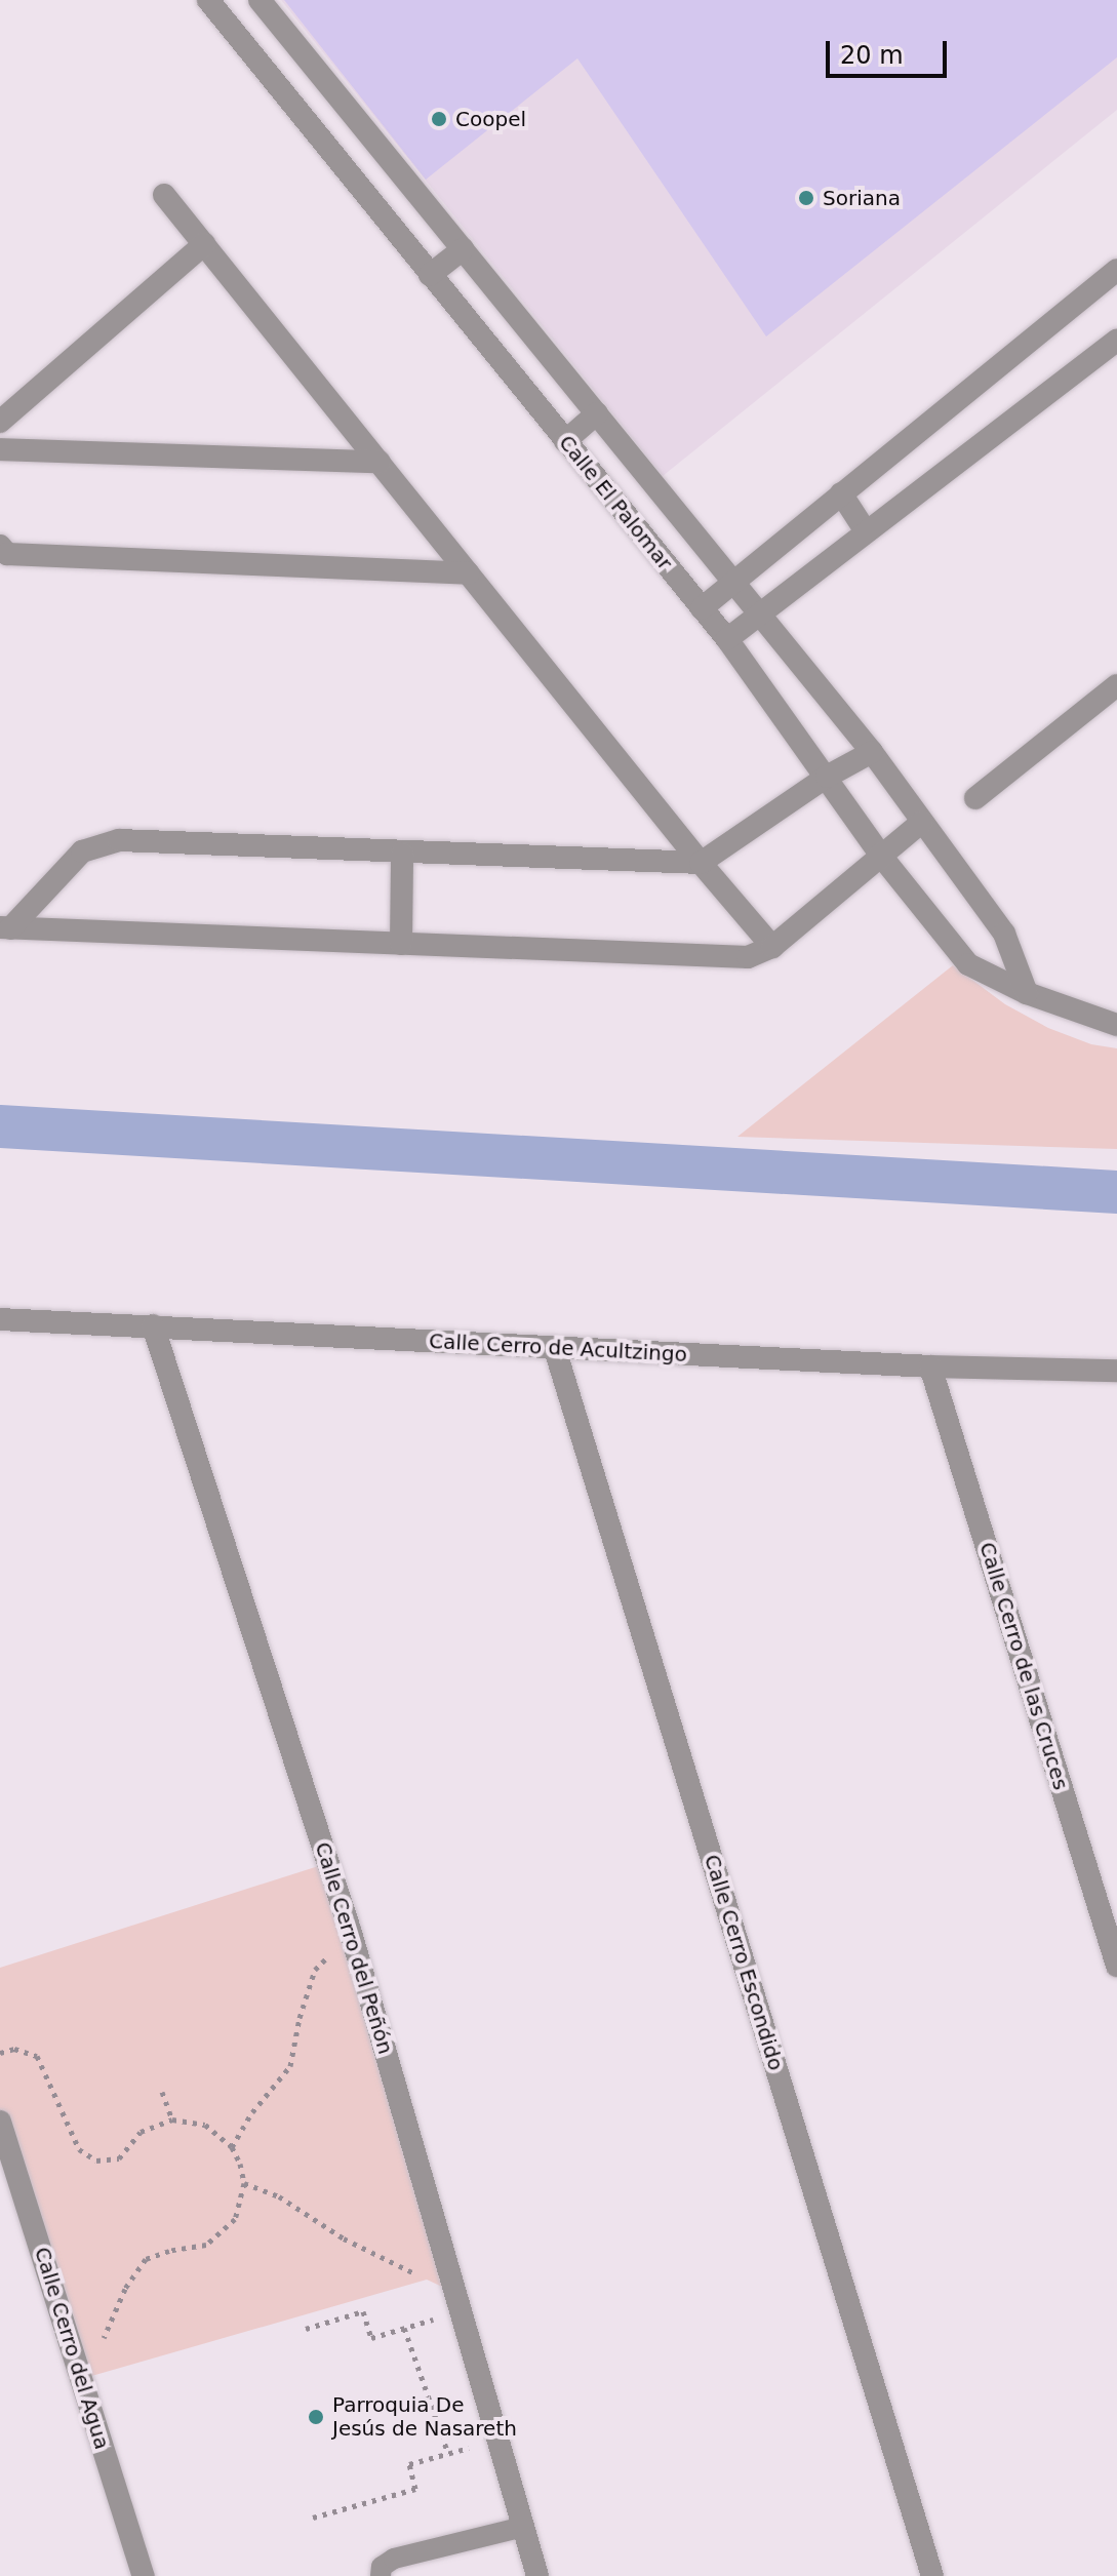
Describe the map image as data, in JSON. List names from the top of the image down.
{
  "streets": {
    "street": [
      "Calle El Palomar",
      "Calle Cerro de Acultzingo",
      "Calle Cerro de las Cruces",
      "Calle Cerro del Peñón",
      "Calle Cerro Escondido",
      "Calle Cerro del Agua"
    ]
  },
  "crossings": [
    ["Calle Cerro de Acultzingo", "Calle Cerro de las Cruces"],
    ["Calle Cerro de Acultzingo", "Calle Cerro del Peñón"],
    ["Calle Cerro de Acultzingo", "Calle Cerro Escondido"]
  ],
  "places": ["Coopel", "Soriana", "Parroquia De Jesús de Nasareth"],
  "scale_bar": "20 m"
}
